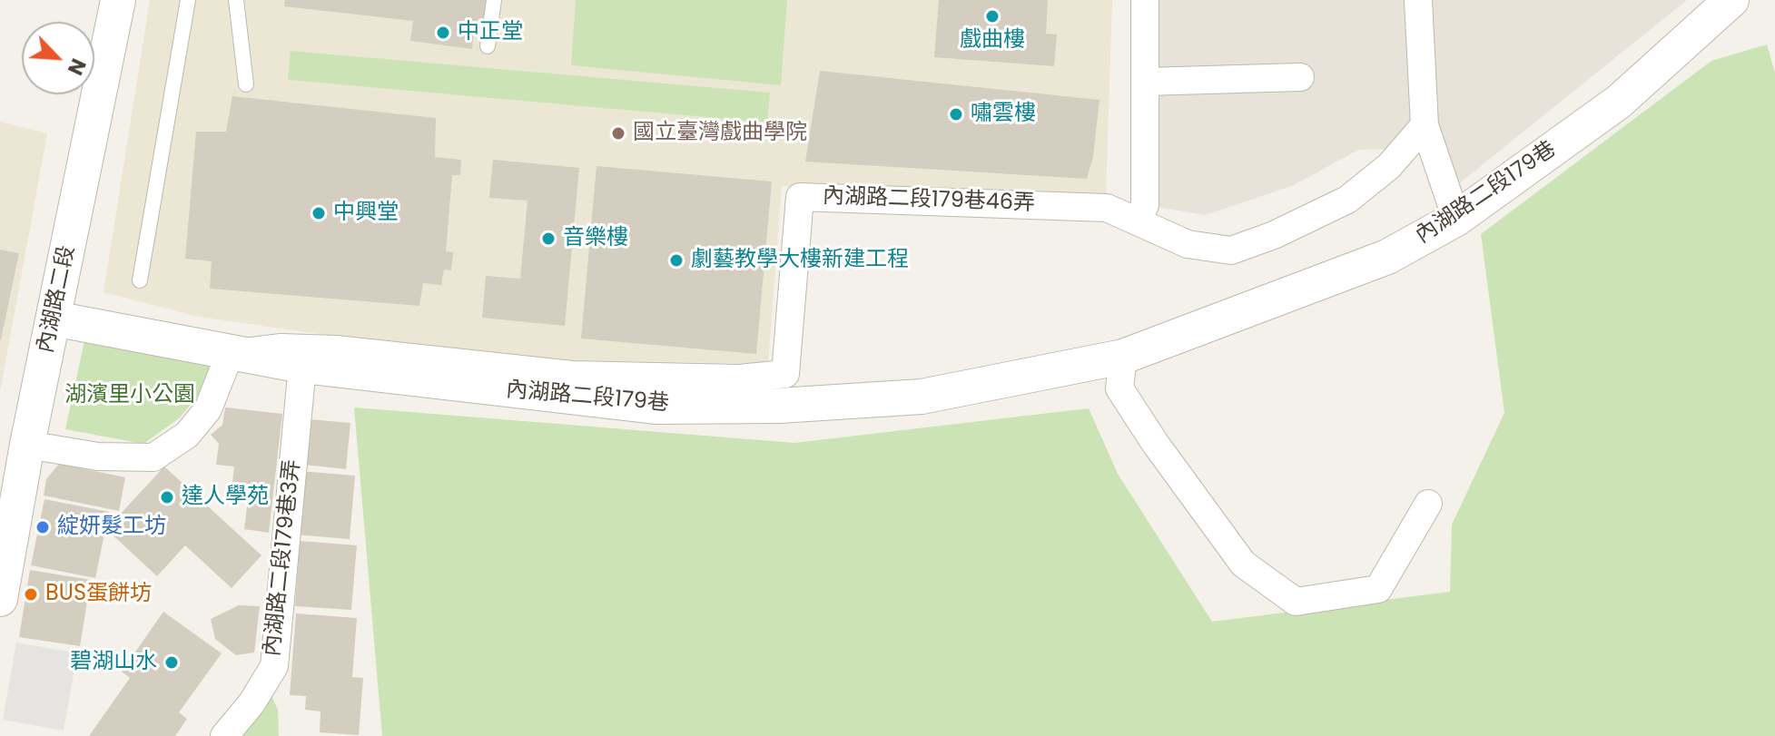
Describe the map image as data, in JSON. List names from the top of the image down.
{
  "streets": {
    "street": [
      "內湖路二段179巷",
      "內湖路二段179巷46弄",
      "內湖路二段",
      "內湖路二段179巷3弄"
    ]
  },
  "crossings": [
    ["內湖路二段179巷", "內湖路二段179巷46弄"],
    ["內湖路二段179巷", "內湖路二段"],
    ["內湖路二段179巷", "內湖路二段179巷3弄"]
  ],
  "parks": ["湖濱里小公園"],
  "places": [
    "戲曲樓",
    "中正堂",
    "嘯雲樓",
    "國立臺灣戲曲學院",
    "中興堂",
    "音樂樓",
    "劇藝教學大樓新建工程",
    "達人學苑",
    "綻妍髮工坊",
    "BUS蛋餅坊",
    "碧湖山水"
  ],
  "north": "bottom right"
}
